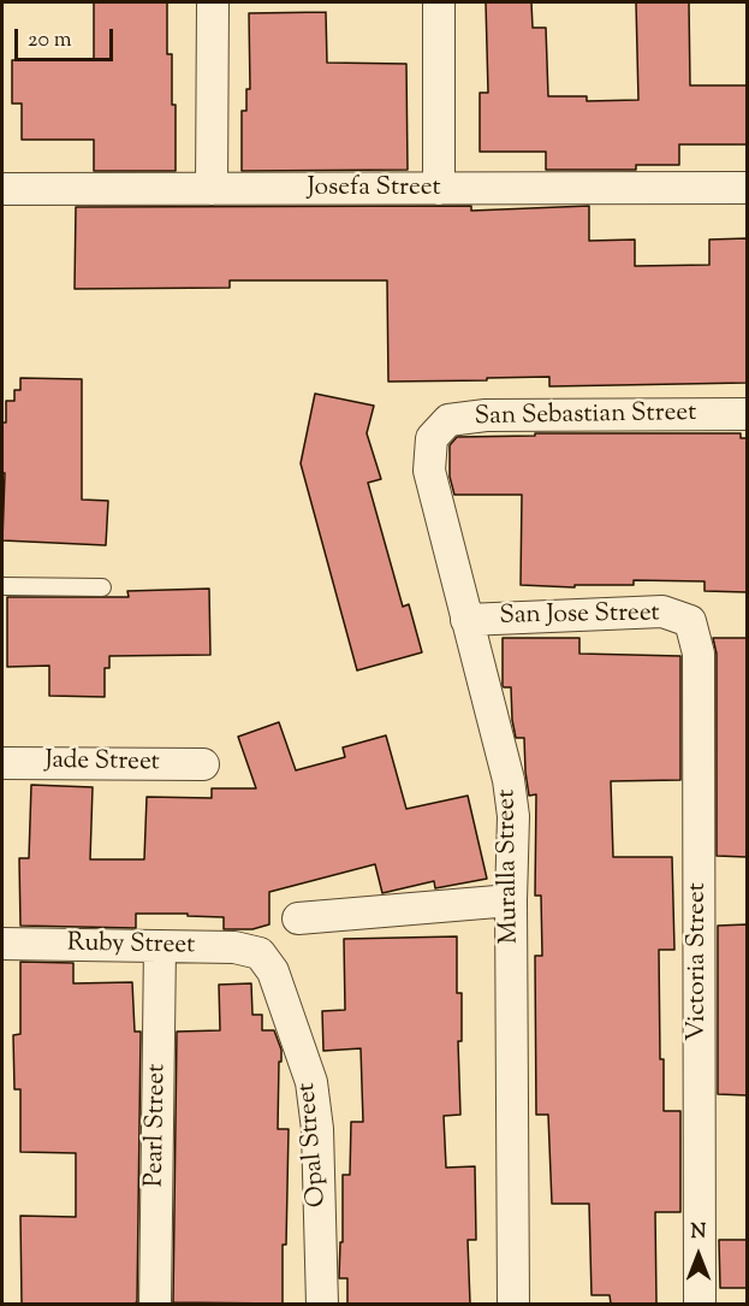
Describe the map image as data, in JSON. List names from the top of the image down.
{
  "streets": {
    "street": [
      "Josefa Street",
      "San Sebastian Street",
      "San Jose Street",
      "Jade Street",
      "Muralla Street",
      "Ruby Street",
      "Victoria Street",
      "Pearl Street",
      "Opal Street"
    ]
  },
  "crossings": [
    ["San Sebastian Street", "Muralla Street"],
    ["San Jose Street", "Muralla Street"],
    ["San Jose Street", "Victoria Street"],
    ["Ruby Street", "Pearl Street"],
    ["Ruby Street", "Opal Street"]
  ],
  "scale_bar": "20 m",
  "north": "top"
}
